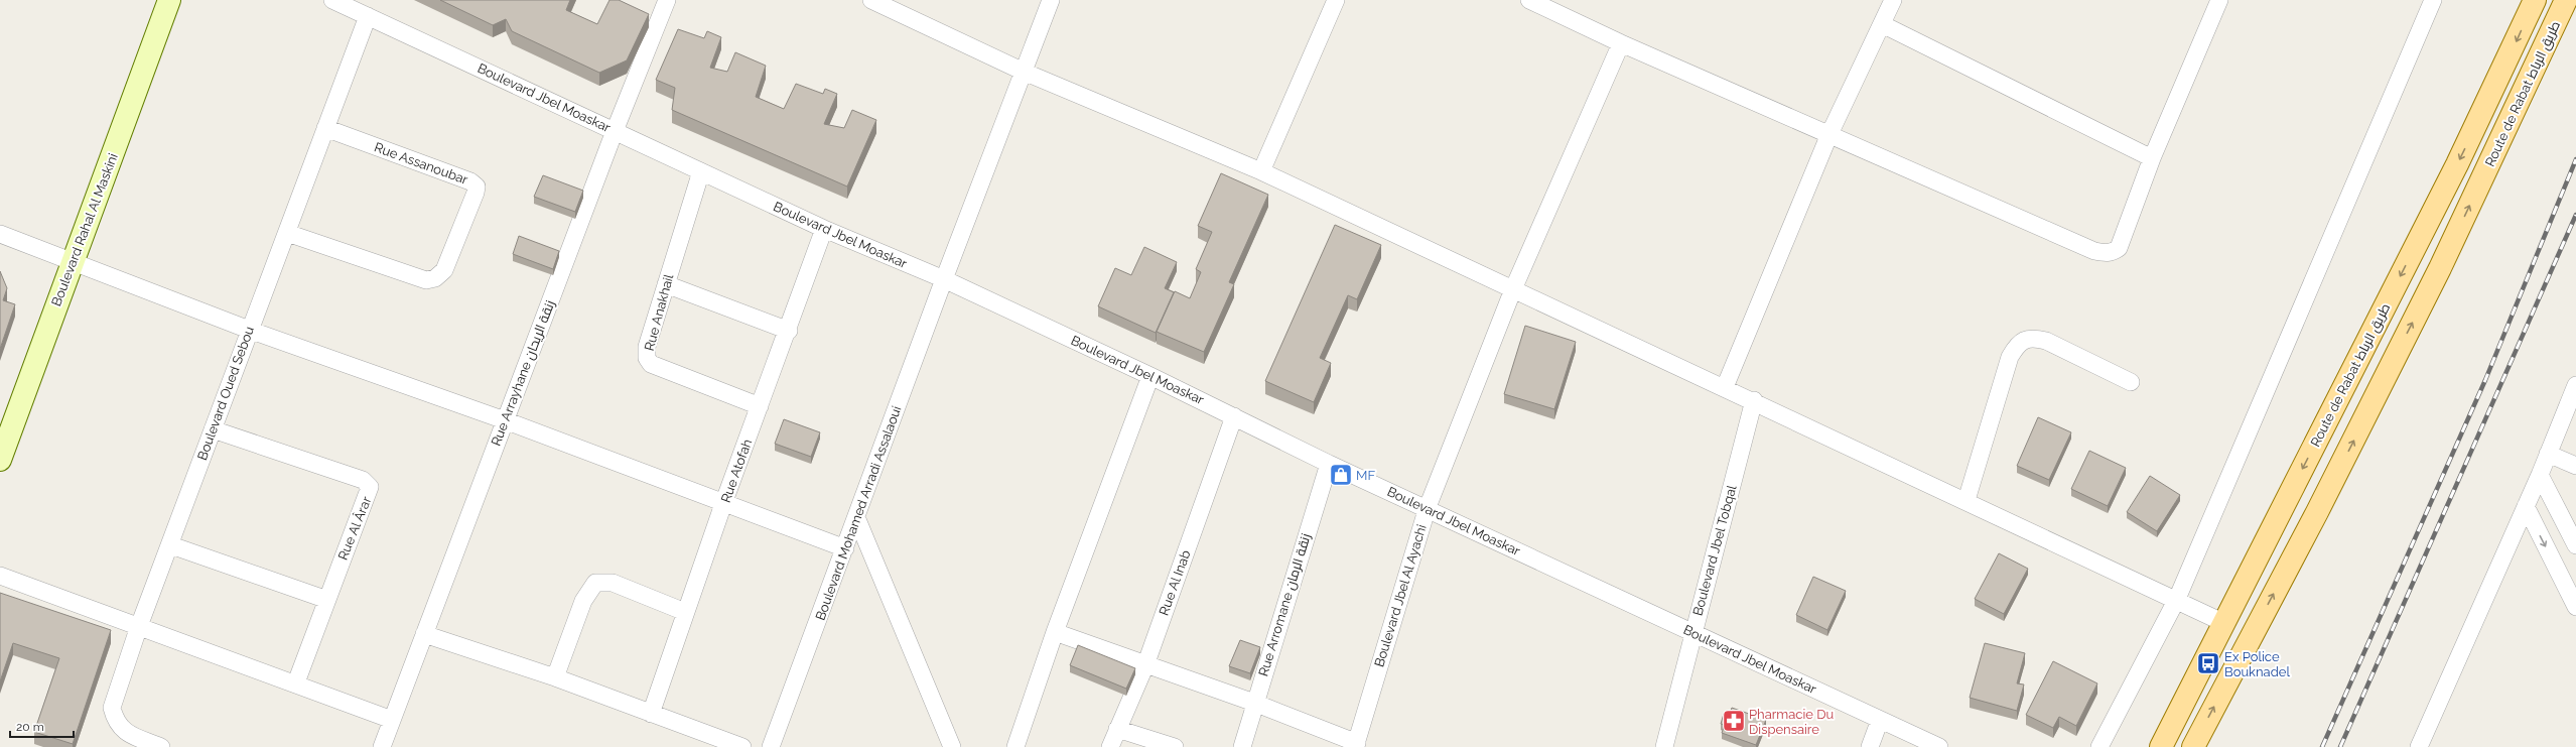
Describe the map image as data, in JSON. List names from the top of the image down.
{
  "streets": {
    "main road": ["Route de Rabat طريق الرباط"],
    "street": [
      "Boulevard Jbel Moaskar",
      "Rue Assanoubar",
      "Boulevard Rahal Al Maskini",
      "Rue Anakhail",
      "Rue Arrayhane زنقة الريحان",
      "Boulevard Oued Sebou",
      "Rue Atofah",
      "Boulevard Mohamed Arradi Assalaoui",
      "Rue Al Ârar",
      "Boulevard Jbel Tobqal",
      "Rue Al Inab",
      "Boulevard Jbel Al Ayachi",
      "Rue Arromane زنقة الرمان"
    ]
  },
  "crossings": [
    ["Boulevard Jbel Moaskar", "Rue Anakhail"],
    ["Boulevard Jbel Moaskar", "Rue Arrayhane زنقة الريحان"],
    ["Boulevard Jbel Moaskar", "Boulevard Oued Sebou"],
    ["Boulevard Jbel Moaskar", "Rue Atofah"],
    ["Boulevard Jbel Moaskar", "Boulevard Mohamed Arradi Assalaoui"],
    ["Boulevard Jbel Moaskar", "Boulevard Jbel Tobqal"],
    ["Boulevard Jbel Moaskar", "Rue Al Inab"],
    ["Boulevard Jbel Moaskar", "Boulevard Jbel Al Ayachi"],
    ["Boulevard Jbel Moaskar", "Rue Arromane زنقة الرمان"],
    ["Rue Assanoubar", "Boulevard Oued Sebou"],
    ["Rue Anakhail", "Rue Atofah"],
    ["Boulevard Oued Sebou", "Rue Al Ârar"]
  ],
  "places": {
    "shop": ["MF"],
    "bus stop": ["Ex Police Bouknadel"],
    "pharmacy": ["Pharmacie Du Dispensaire"]
  },
  "scale_bar": "20 m"
}
